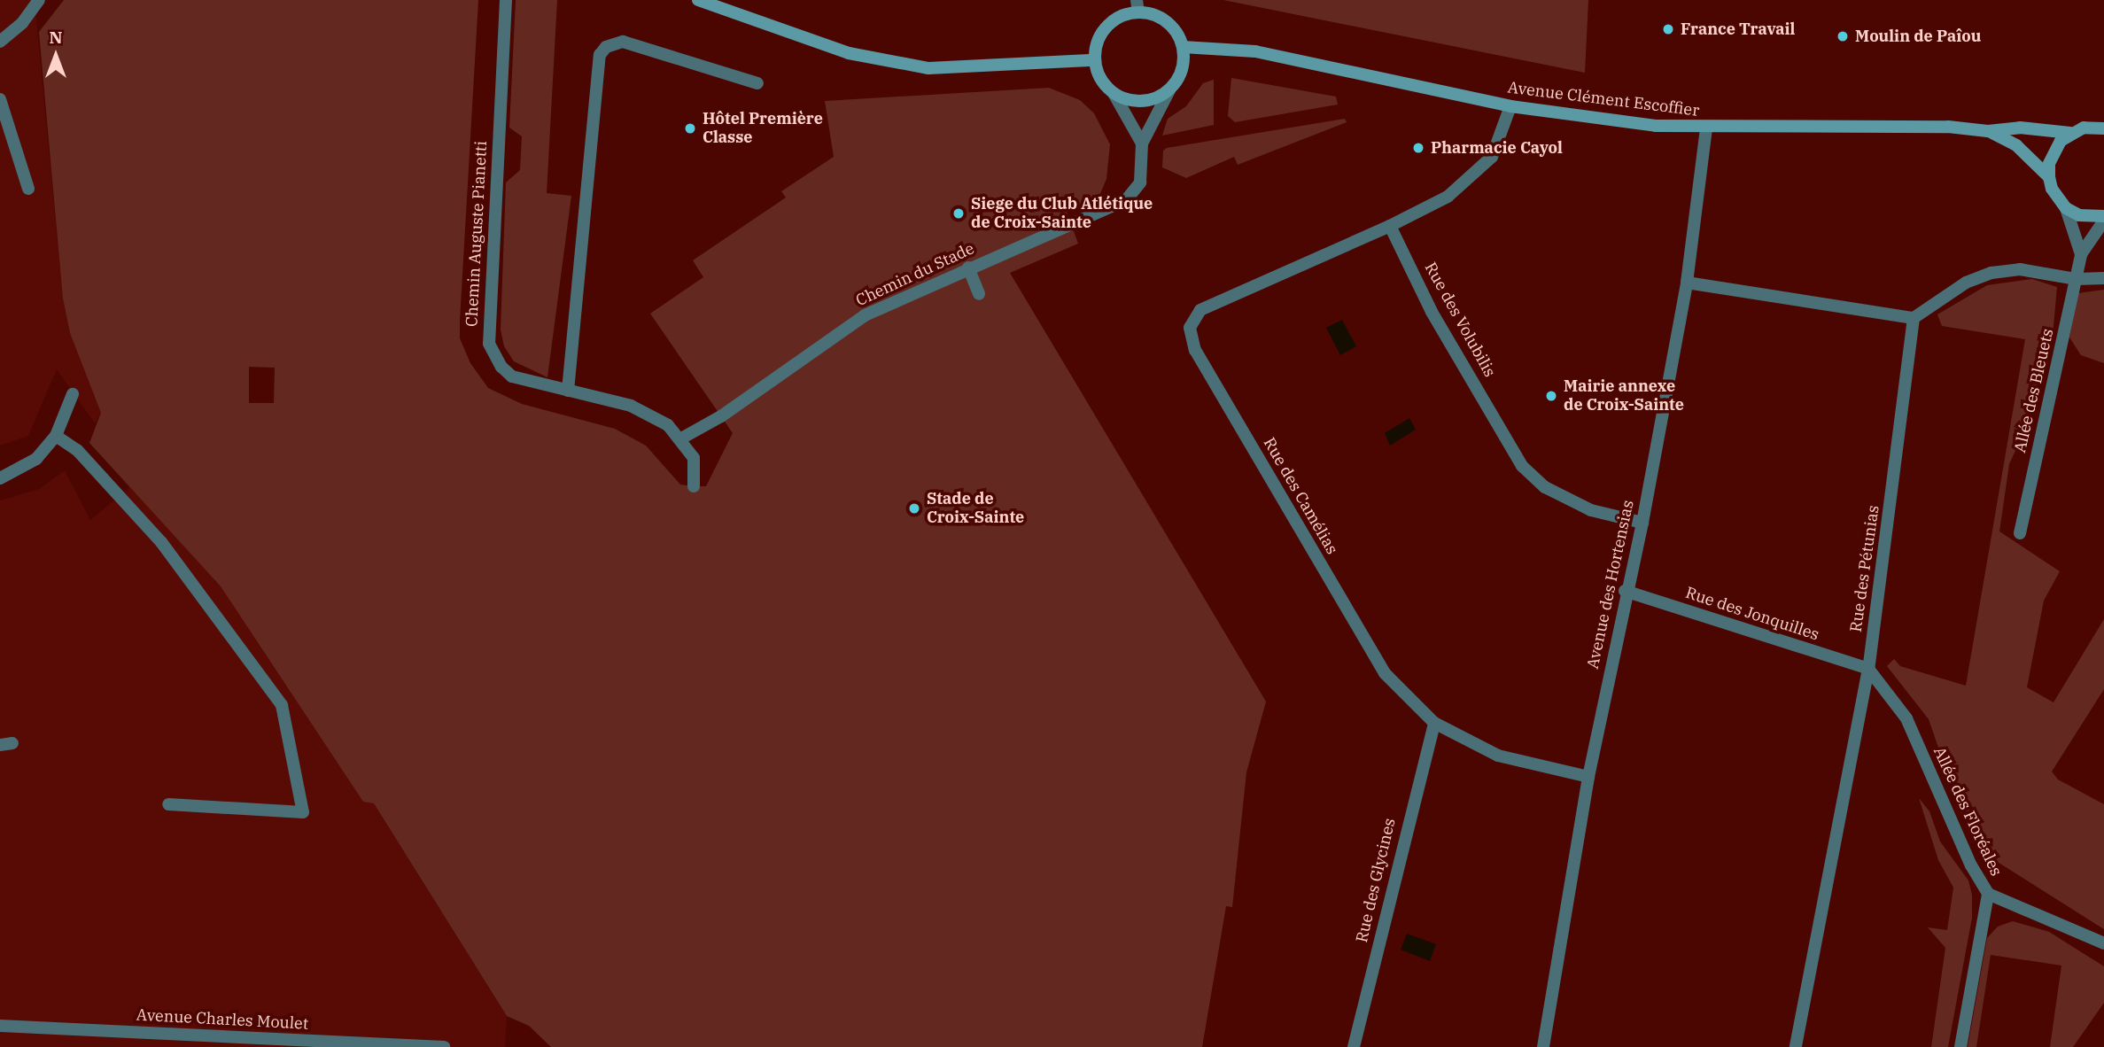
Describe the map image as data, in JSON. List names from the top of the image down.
{
  "streets": {
    "main road": ["Avenue Clément Escoffier"],
    "street": [
      "Chemin Auguste Pianetti",
      "Chemin du Stade",
      "Rue des Volubilis",
      "Allée des Bleuets",
      "Rue des Camélias",
      "Rue des Pétunias",
      "Avenue des Hortensias",
      "Rue des Jonquilles",
      "Allée des Floréales",
      "Rue des Glycines",
      "Avenue Charles Moulet"
    ]
  },
  "crossings": [
    ["Avenue Clément Escoffier", "Chemin du Stade"],
    ["Avenue Clément Escoffier", "Allée des Bleuets"],
    ["Avenue Clément Escoffier", "Avenue des Hortensias"],
    ["Chemin Auguste Pianetti", "Chemin du Stade"],
    ["Rue des Volubilis", "Rue des Camélias"],
    ["Rue des Volubilis", "Avenue des Hortensias"],
    ["Rue des Camélias", "Avenue des Hortensias"],
    ["Rue des Camélias", "Rue des Glycines"],
    ["Rue des Pétunias", "Rue des Jonquilles"],
    ["Rue des Pétunias", "Allée des Floréales"],
    ["Avenue des Hortensias", "Rue des Jonquilles"],
    ["Rue des Jonquilles", "Allée des Floréales"]
  ],
  "places": [
    "France Travail",
    "Moulin de Paîou",
    "Hôtel Première Classe",
    "Pharmacie Cayol",
    "Siege du Club Atlétique de Croix-Sainte",
    "Mairie annexe de Croix-Sainte",
    "Stade de Croix-Sainte"
  ],
  "north": "top"
}
